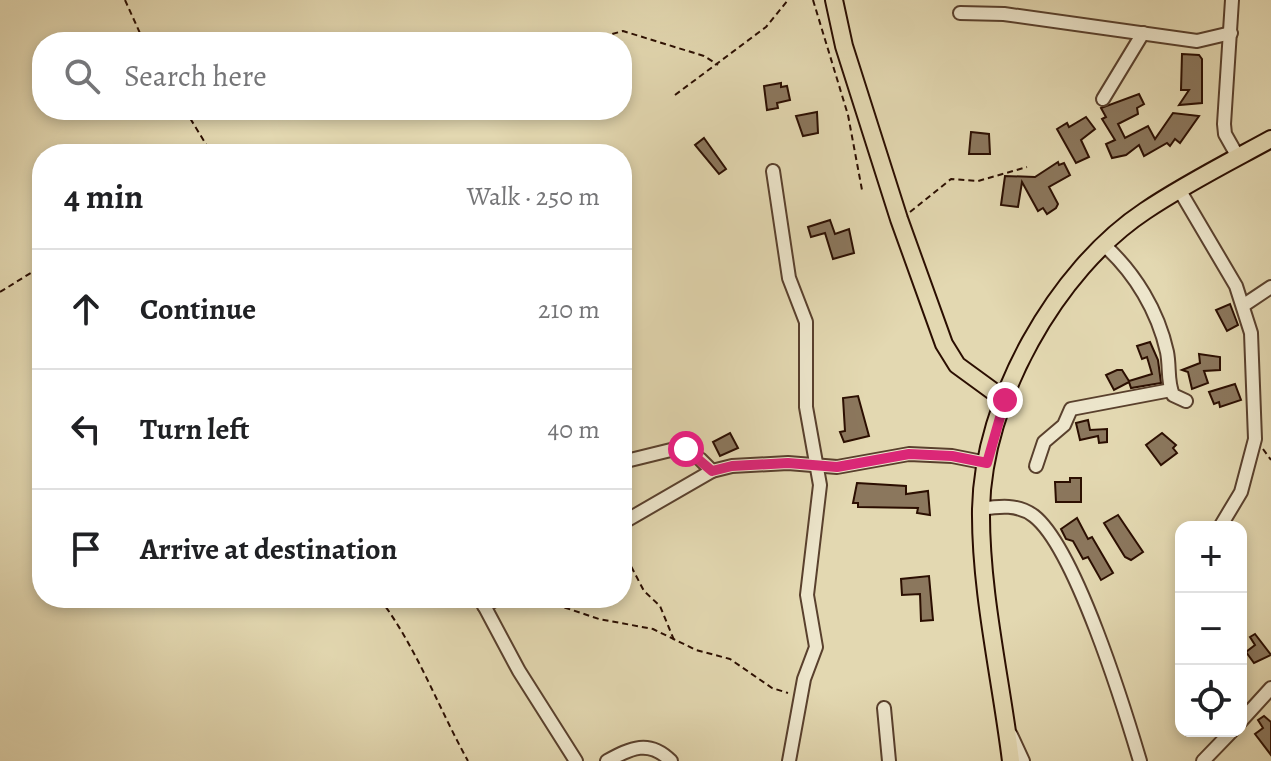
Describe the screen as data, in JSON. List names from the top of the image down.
{
  "page": {
    "search": "Search here",
    "heading": ["4 min", "Walk · 250 m"],
    "list": [
      ["Continue", "210 m"],
      ["Turn left", "40 m"],
      "Arrive at destination"
    ],
    "map_buttons": ["+", "−"]
  }
}
